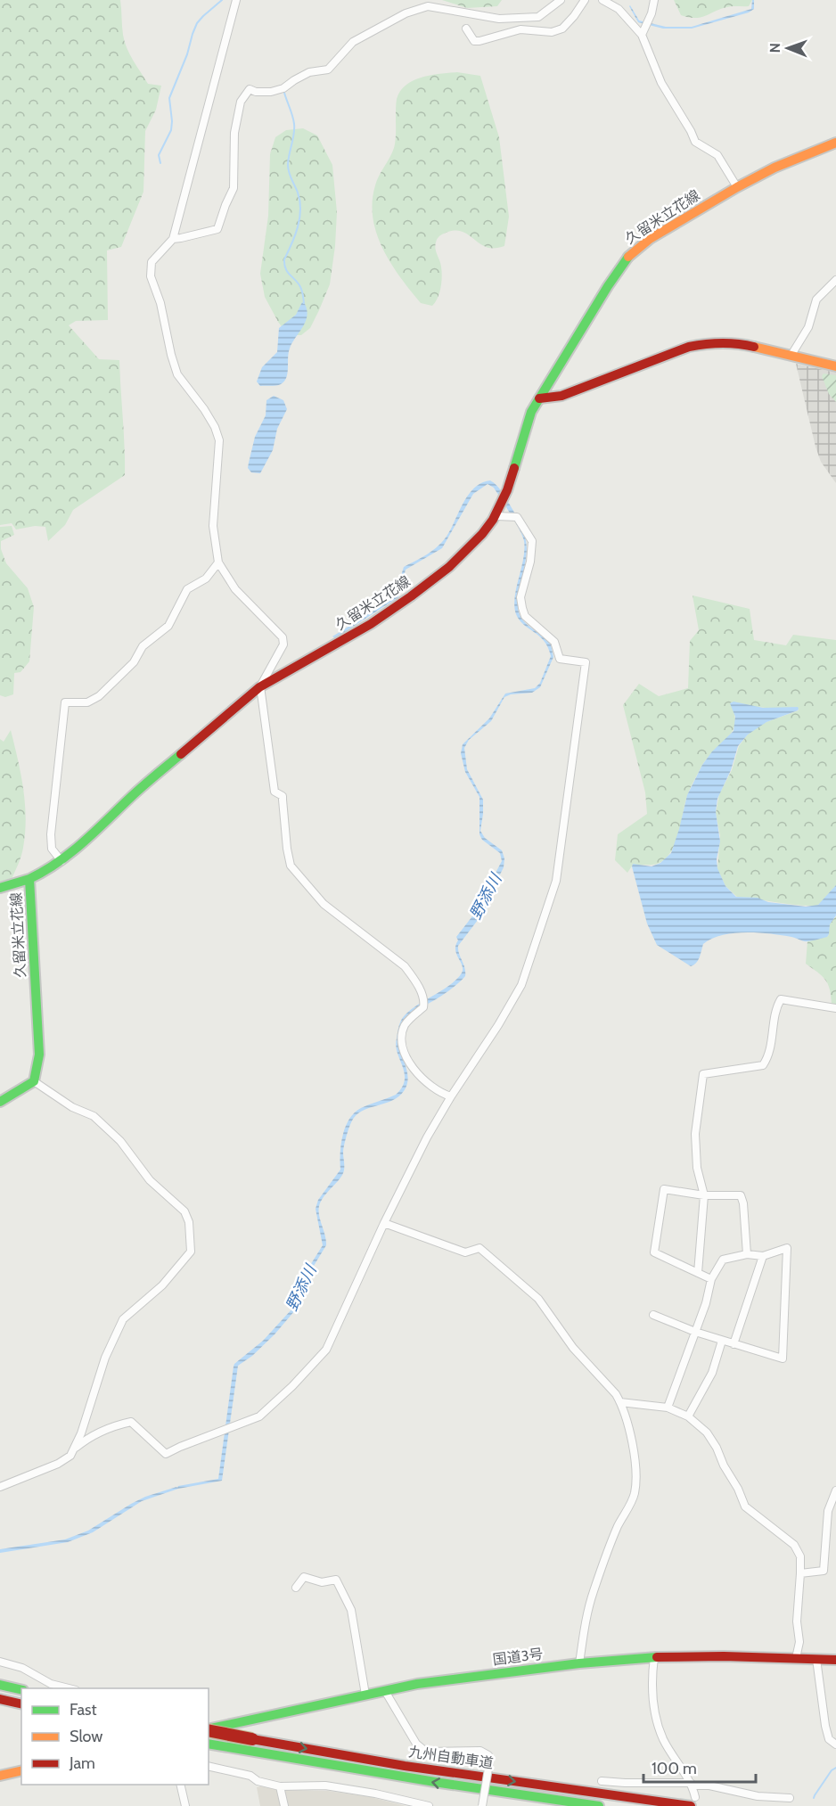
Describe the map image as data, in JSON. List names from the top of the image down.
{
  "streets": {
    "main road": ["久留米立花線", "国道3号", "九州自動車道"]
  },
  "crossings": [
    ["国道3号", "九州自動車道"]
  ],
  "water": ["野添川"],
  "legend": ["Fast", "Slow", "Jam"],
  "scale_bar": "100 m",
  "north": "left"
}
